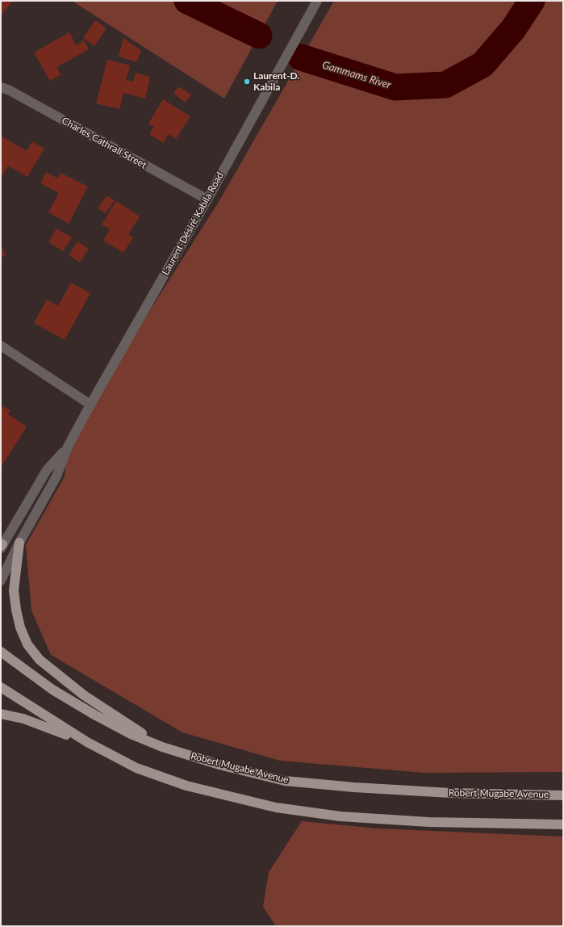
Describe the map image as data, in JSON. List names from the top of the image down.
{
  "streets": {
    "main road": ["Robert Mugabe Avenue"],
    "street": ["Charles Cathrall Street", "Laurent-Désiré Kabila Road"]
  },
  "crossings": [
    ["Charles Cathrall Street", "Laurent-Désiré Kabila Road"]
  ],
  "water": ["Gammams River"],
  "places": ["Laurent-D. Kabila"]
}
